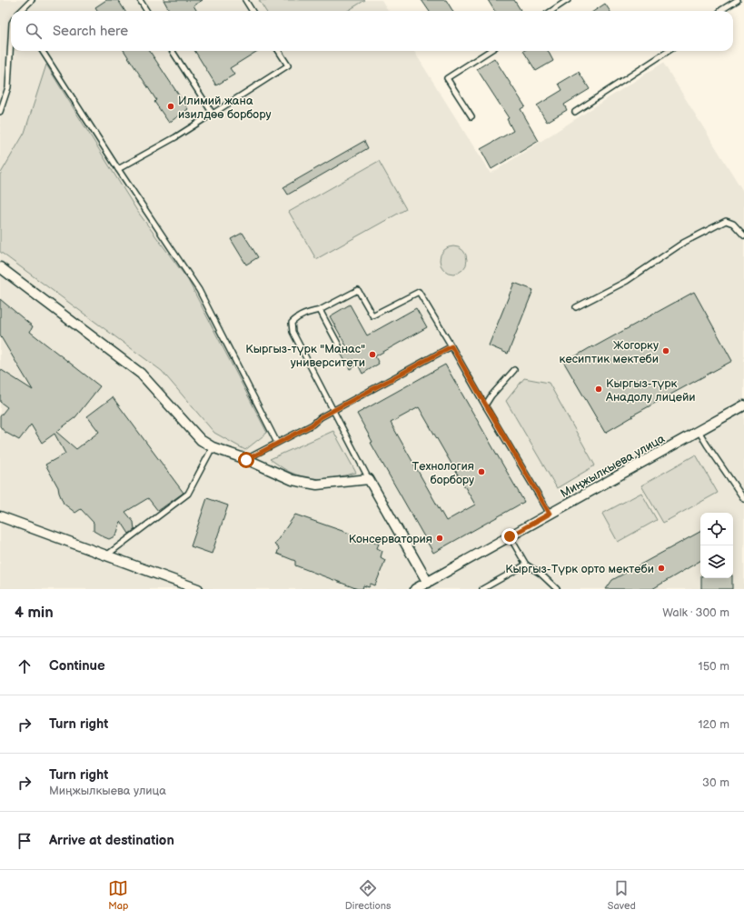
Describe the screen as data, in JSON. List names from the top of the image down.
{
  "streets": {
    "street": ["Миңжылкыева улица"]
  },
  "places": [
    "Илимий жана изилдөө борбору",
    "Жогорку кесиптик мектеби",
    "Кыргыз-түрк \"Манас\" университети",
    "Кыргыз-түрк Анадолу лицейи",
    "Технология борбору",
    "Консерватория",
    "Кыргыз-Түрк орто мектеби"
  ],
  "page": {
    "search": "Search here",
    "heading": ["4 min", "Walk · 300 m"],
    "list": [
      ["Continue", "150 m"],
      ["Turn right", "120 m"],
      ["Turn right", "Миңжылкыева улица", "30 m"],
      "Arrive at destination"
    ],
    "nav": ["Map", "Directions", "Saved"]
  }
}
